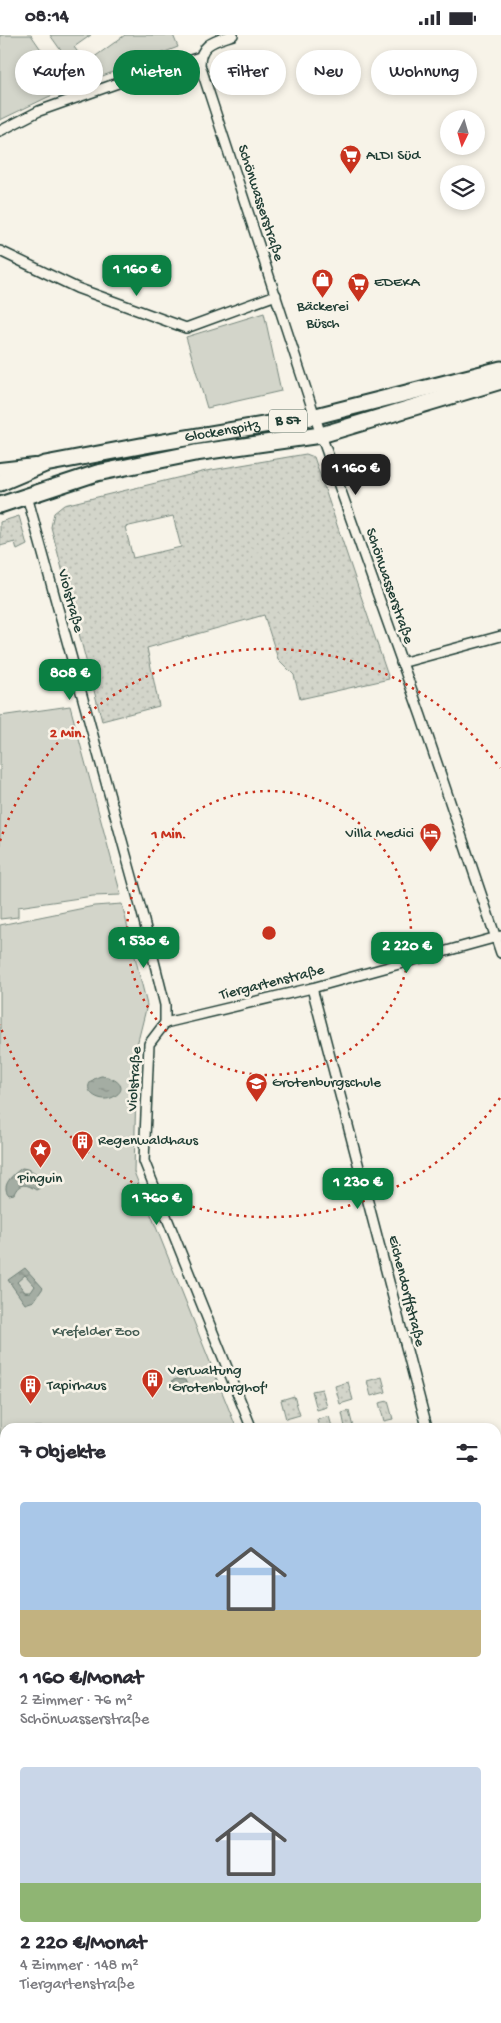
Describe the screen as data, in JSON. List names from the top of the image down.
{
  "streets": {
    "main road": ["B 57", "Glockenspitz"],
    "street": [
      "Schönwasserstraße",
      "Violstraße",
      "Tiergartenstraße",
      "Eichendorffstraße"
    ]
  },
  "crossings": [
    ["Schönwasserstraße", "Glockenspitz"],
    ["Schönwasserstraße", "Tiergartenstraße"],
    ["B 57", "Glockenspitz"],
    ["B 57", "Violstraße"],
    ["Glockenspitz", "Violstraße"],
    ["Violstraße", "Tiergartenstraße"],
    ["Tiergartenstraße", "Eichendorffstraße"]
  ],
  "parks": ["Krefelder Zoo"],
  "places": {
    "supermarket": ["ALDI Süd", "EDEKA"],
    "shop": ["Bäckerei Büsch"],
    "hotel": ["Villa Medici"],
    "school or university": ["Grotenburgschule"],
    "building": ["Regenwaldhaus", "Verwaltung 'Grotenburghof'", "Tapirhaus"],
    "place": ["Pinguin"]
  },
  "north": "bottom",
  "page": {
    "status": "08:14",
    "chip": [
      "Kaufen",
      "Mieten",
      "Filter",
      "Neu",
      "Wohnung"
    ],
    "price": [
      "1 160 €",
      "1 160 €",
      "808 €",
      "1 530 €",
      "2 220 €",
      "1 230 €",
      "1 760 €"
    ],
    "heading": "7 Objekte",
    "list": [
      {
        "name": "1 160 €/Monat",
        "note": "2 Zimmer · 76 m² · Schönwasserstraße"
      },
      {
        "name": "2 220 €/Monat",
        "note": "4 Zimmer · 148 m² · Tiergartenstraße"
      }
    ]
  },
  "rings": ["2 Min.", "1 Min."]
}
